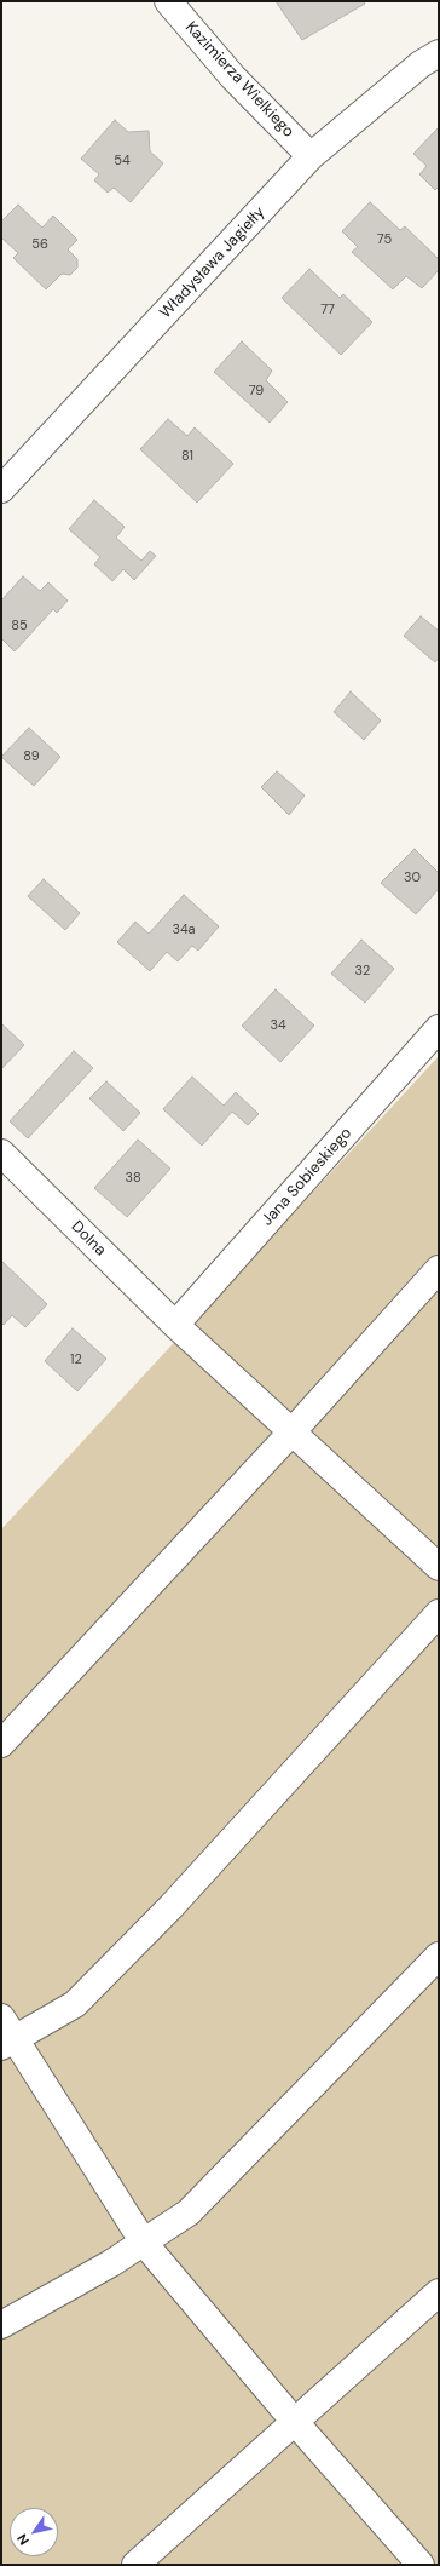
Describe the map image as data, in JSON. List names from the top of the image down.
{
  "streets": {
    "street": [
      "Kazimierza Wielkiego",
      "Władysława Jagiełły",
      "Jana Sobieskiego",
      "Dolna"
    ]
  },
  "crossings": [
    ["Kazimierza Wielkiego", "Władysława Jagiełły"],
    ["Jana Sobieskiego", "Dolna"]
  ],
  "house_numbers": [
    "54",
    "75",
    "56",
    "77",
    "79",
    "81",
    "85",
    "89",
    "30",
    "34a",
    "32",
    "34",
    "38",
    "12"
  ],
  "north": "bottom left"
}
